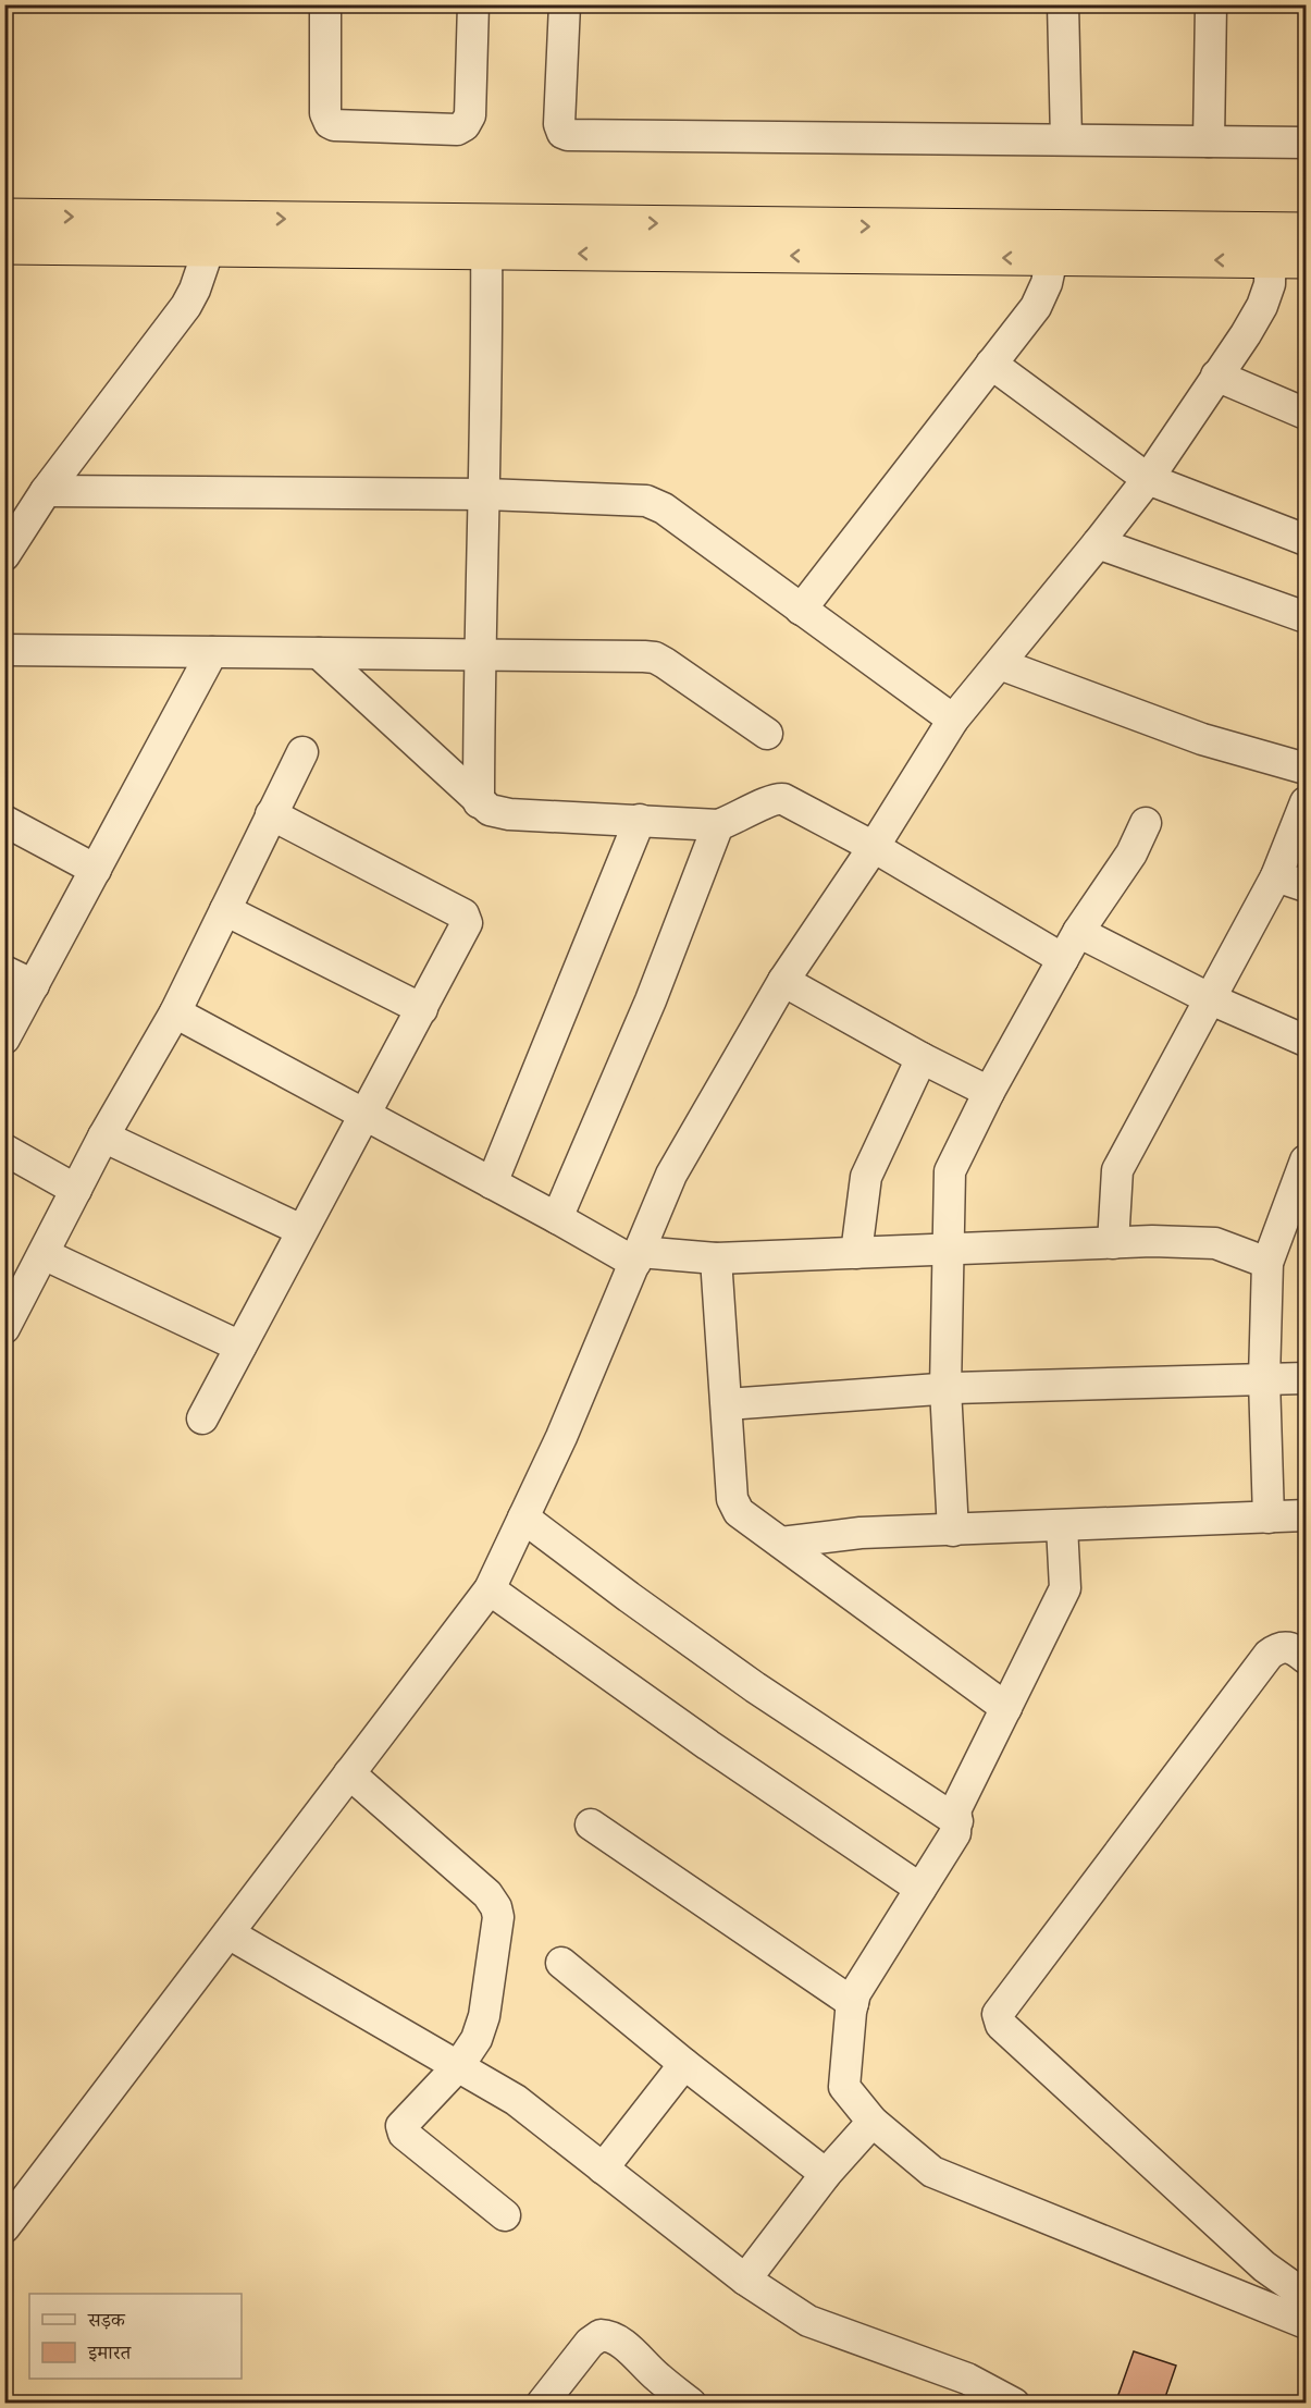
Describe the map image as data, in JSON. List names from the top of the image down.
{
  "legend": ["सड़क", "इमारत"]
}
